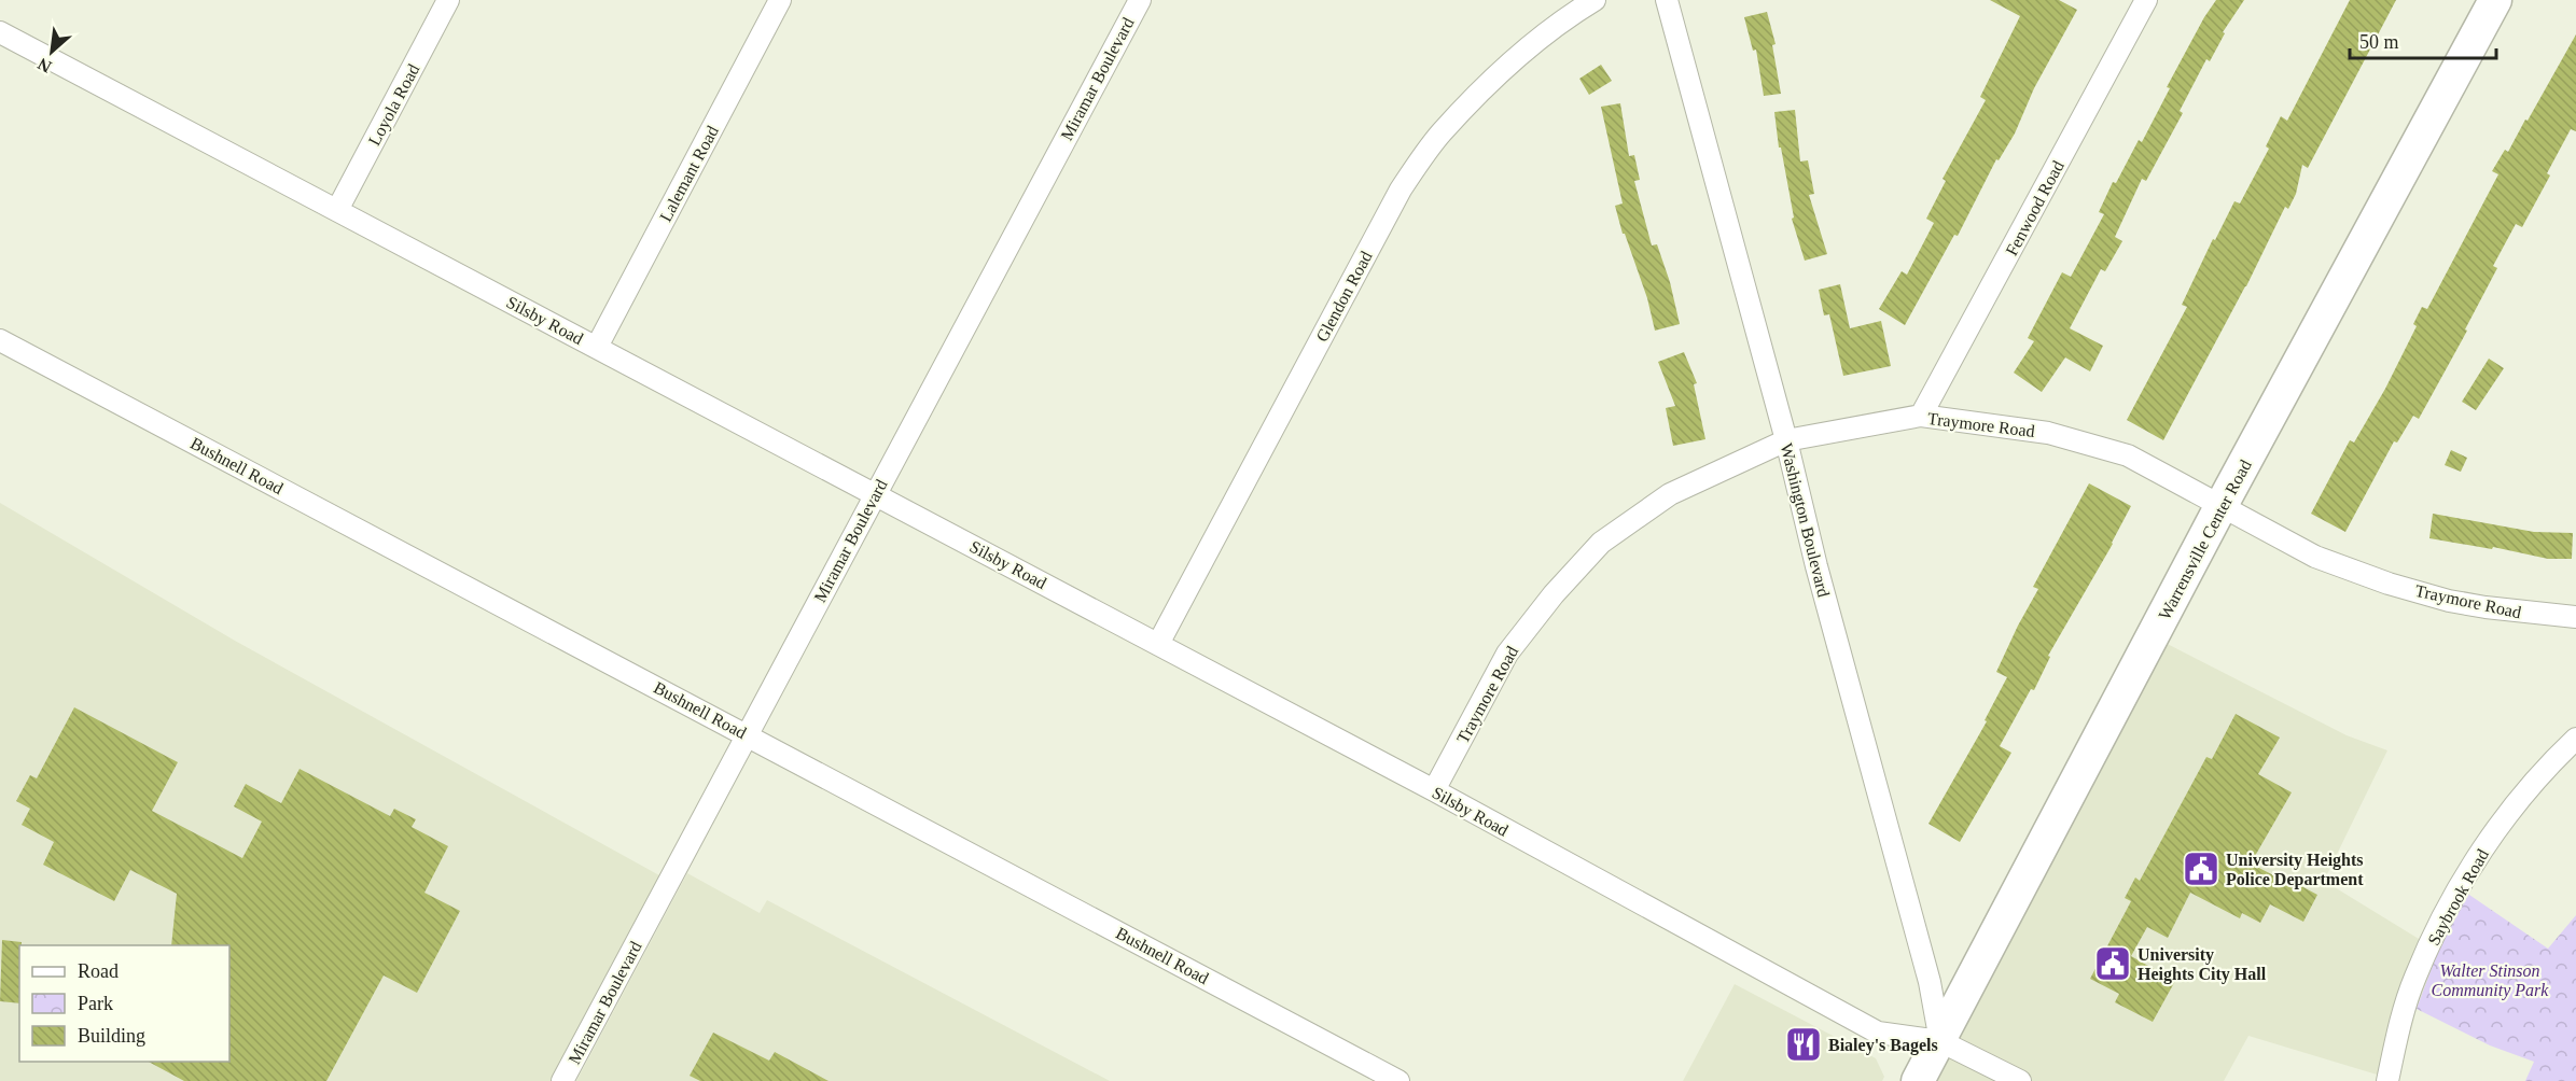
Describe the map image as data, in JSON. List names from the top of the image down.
{
  "streets": {
    "main road": ["Warrensville Center Road"],
    "street": [
      "Miramar Boulevard",
      "Loyola Road",
      "Lalemant Road",
      "Fenwood Road",
      "Glendon Road",
      "Silsby Road",
      "Traymore Road",
      "Bushnell Road",
      "Washington Boulevard",
      "Saybrook Road"
    ]
  },
  "crossings": [
    ["Miramar Boulevard", "Silsby Road"],
    ["Miramar Boulevard", "Bushnell Road"],
    ["Loyola Road", "Silsby Road"],
    ["Lalemant Road", "Silsby Road"],
    ["Fenwood Road", "Traymore Road"],
    ["Glendon Road", "Silsby Road"],
    ["Silsby Road", "Traymore Road"],
    ["Silsby Road", "Washington Boulevard"],
    ["Silsby Road", "Warrensville Center Road"],
    ["Traymore Road", "Washington Boulevard"],
    ["Traymore Road", "Warrensville Center Road"],
    ["Washington Boulevard", "Warrensville Center Road"]
  ],
  "parks": ["Walter Stinson Community Park"],
  "places": {
    "public building": ["University Heights Police Department", "University Heights City Hall"],
    "restaurant": ["Bialey's Bagels"]
  },
  "legend": ["Road", "Park", "Building"],
  "scale_bar": "50 m",
  "north": "bottom left"
}
